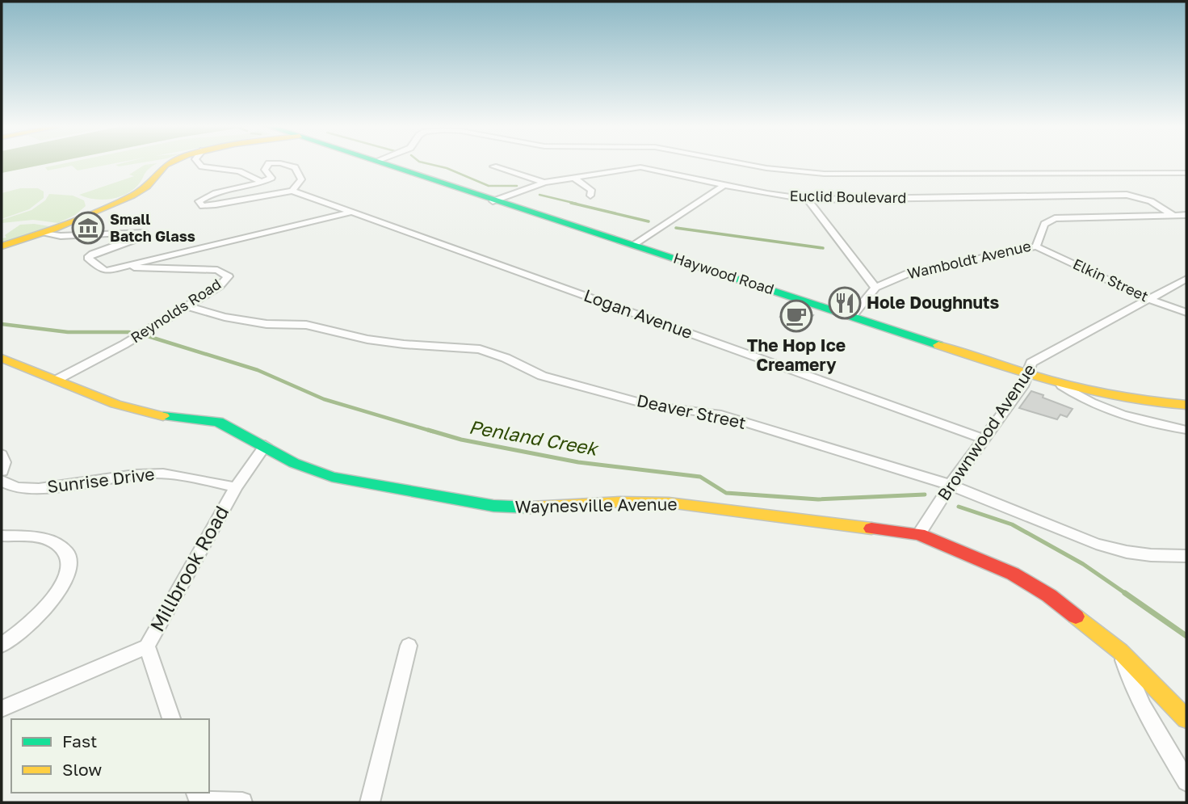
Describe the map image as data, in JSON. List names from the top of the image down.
{
  "streets": {
    "street": [
      "Euclid Boulevard",
      "Wamboldt Avenue",
      "Haywood Road",
      "Elkin Street",
      "Reynolds Road",
      "Logan Avenue",
      "Deaver Street",
      "Brownwood Avenue",
      "Sunrise Drive",
      "Waynesville Avenue",
      "Millbrook Road"
    ]
  },
  "crossings": [
    ["Euclid Boulevard", "Wamboldt Avenue"],
    ["Euclid Boulevard", "Haywood Road"],
    ["Wamboldt Avenue", "Haywood Road"],
    ["Wamboldt Avenue", "Elkin Street"],
    ["Haywood Road", "Brownwood Avenue"],
    ["Elkin Street", "Brownwood Avenue"],
    ["Reynolds Road", "Deaver Street"],
    ["Reynolds Road", "Waynesville Avenue"],
    ["Logan Avenue", "Brownwood Avenue"],
    ["Deaver Street", "Brownwood Avenue"],
    ["Brownwood Avenue", "Waynesville Avenue"],
    ["Sunrise Drive", "Millbrook Road"],
    ["Waynesville Avenue", "Millbrook Road"]
  ],
  "water": ["Penland Creek"],
  "places": {
    "museum": ["Small Batch Glass"],
    "restaurant": ["Hole Doughnuts"],
    "cafe": ["The Hop Ice Creamery"]
  },
  "legend": ["Fast", "Slow"]
}
